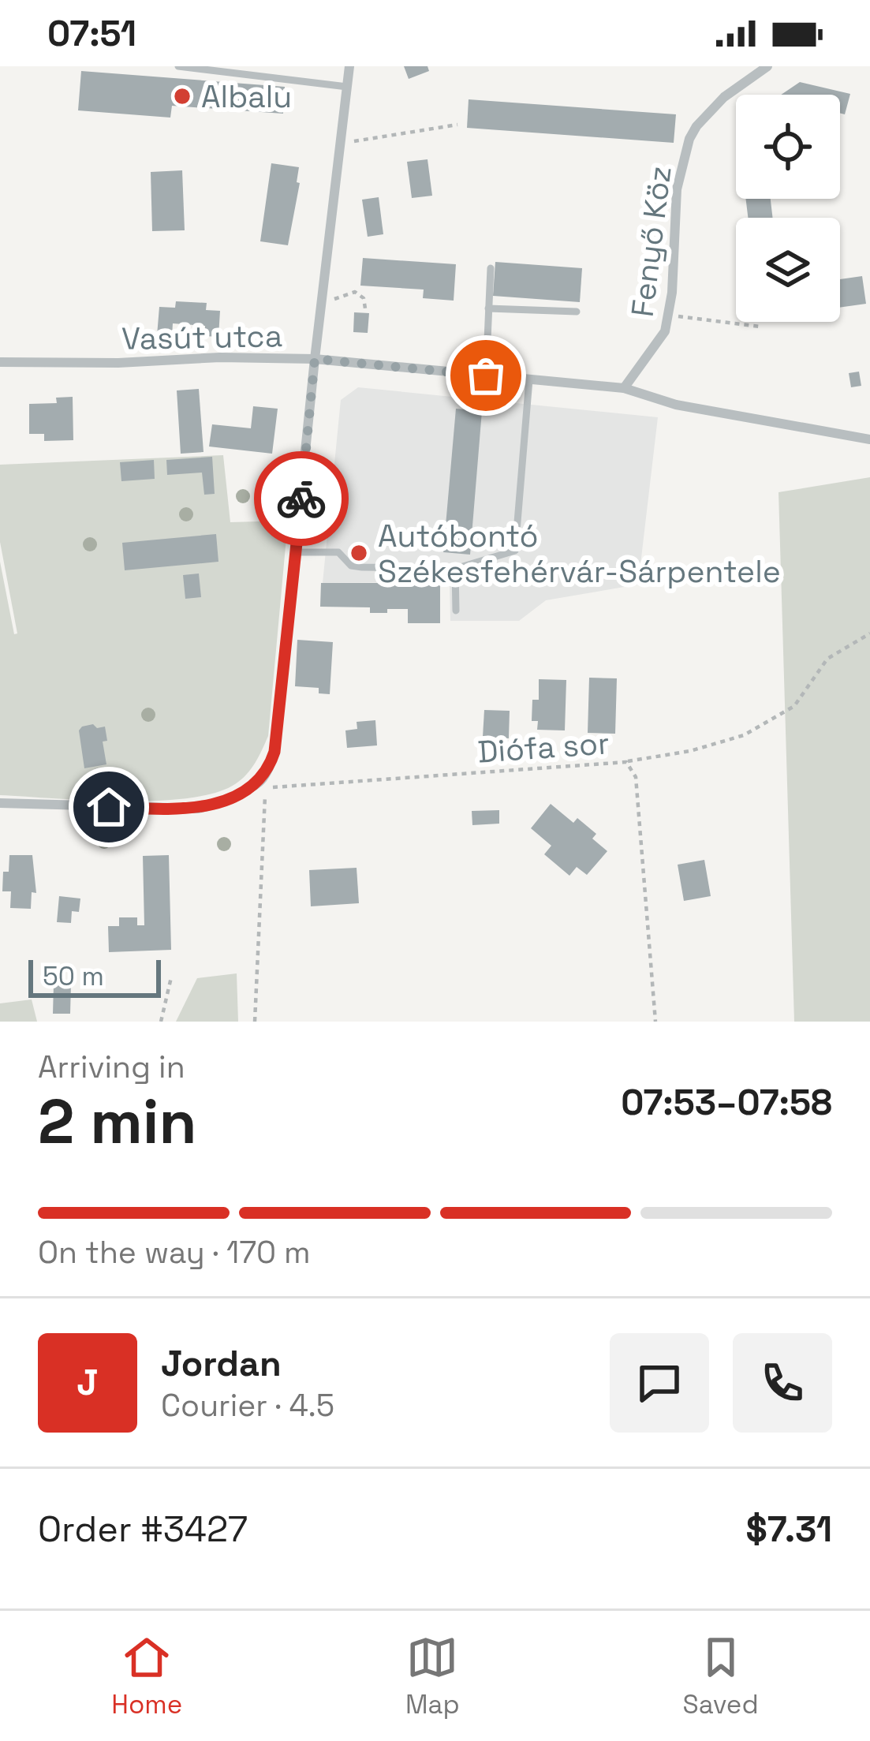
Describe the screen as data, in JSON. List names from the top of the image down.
{
  "streets": {
    "street": ["Fenyő Köz", "Vasút utca"],
    "path": ["Diófa sor"]
  },
  "crossings": [
    ["Fenyő Köz", "Vasút utca"]
  ],
  "places": ["Albalu", "Autóbontó Székesfehérvár-Sárpentele"],
  "scale_bar": "50 m",
  "page": {
    "status": "07:51",
    "scale": "50 m",
    "heading": ["2 min", "Arriving in", "07:53–07:58"],
    "panel": [
      "Jordan",
      "Courier · 4.5",
      "Order #3427",
      "$7.31"
    ],
    "bar": "On the way · 170 m",
    "round": "J",
    "tabs": ["Home", "Map", "Saved"]
  }
}
